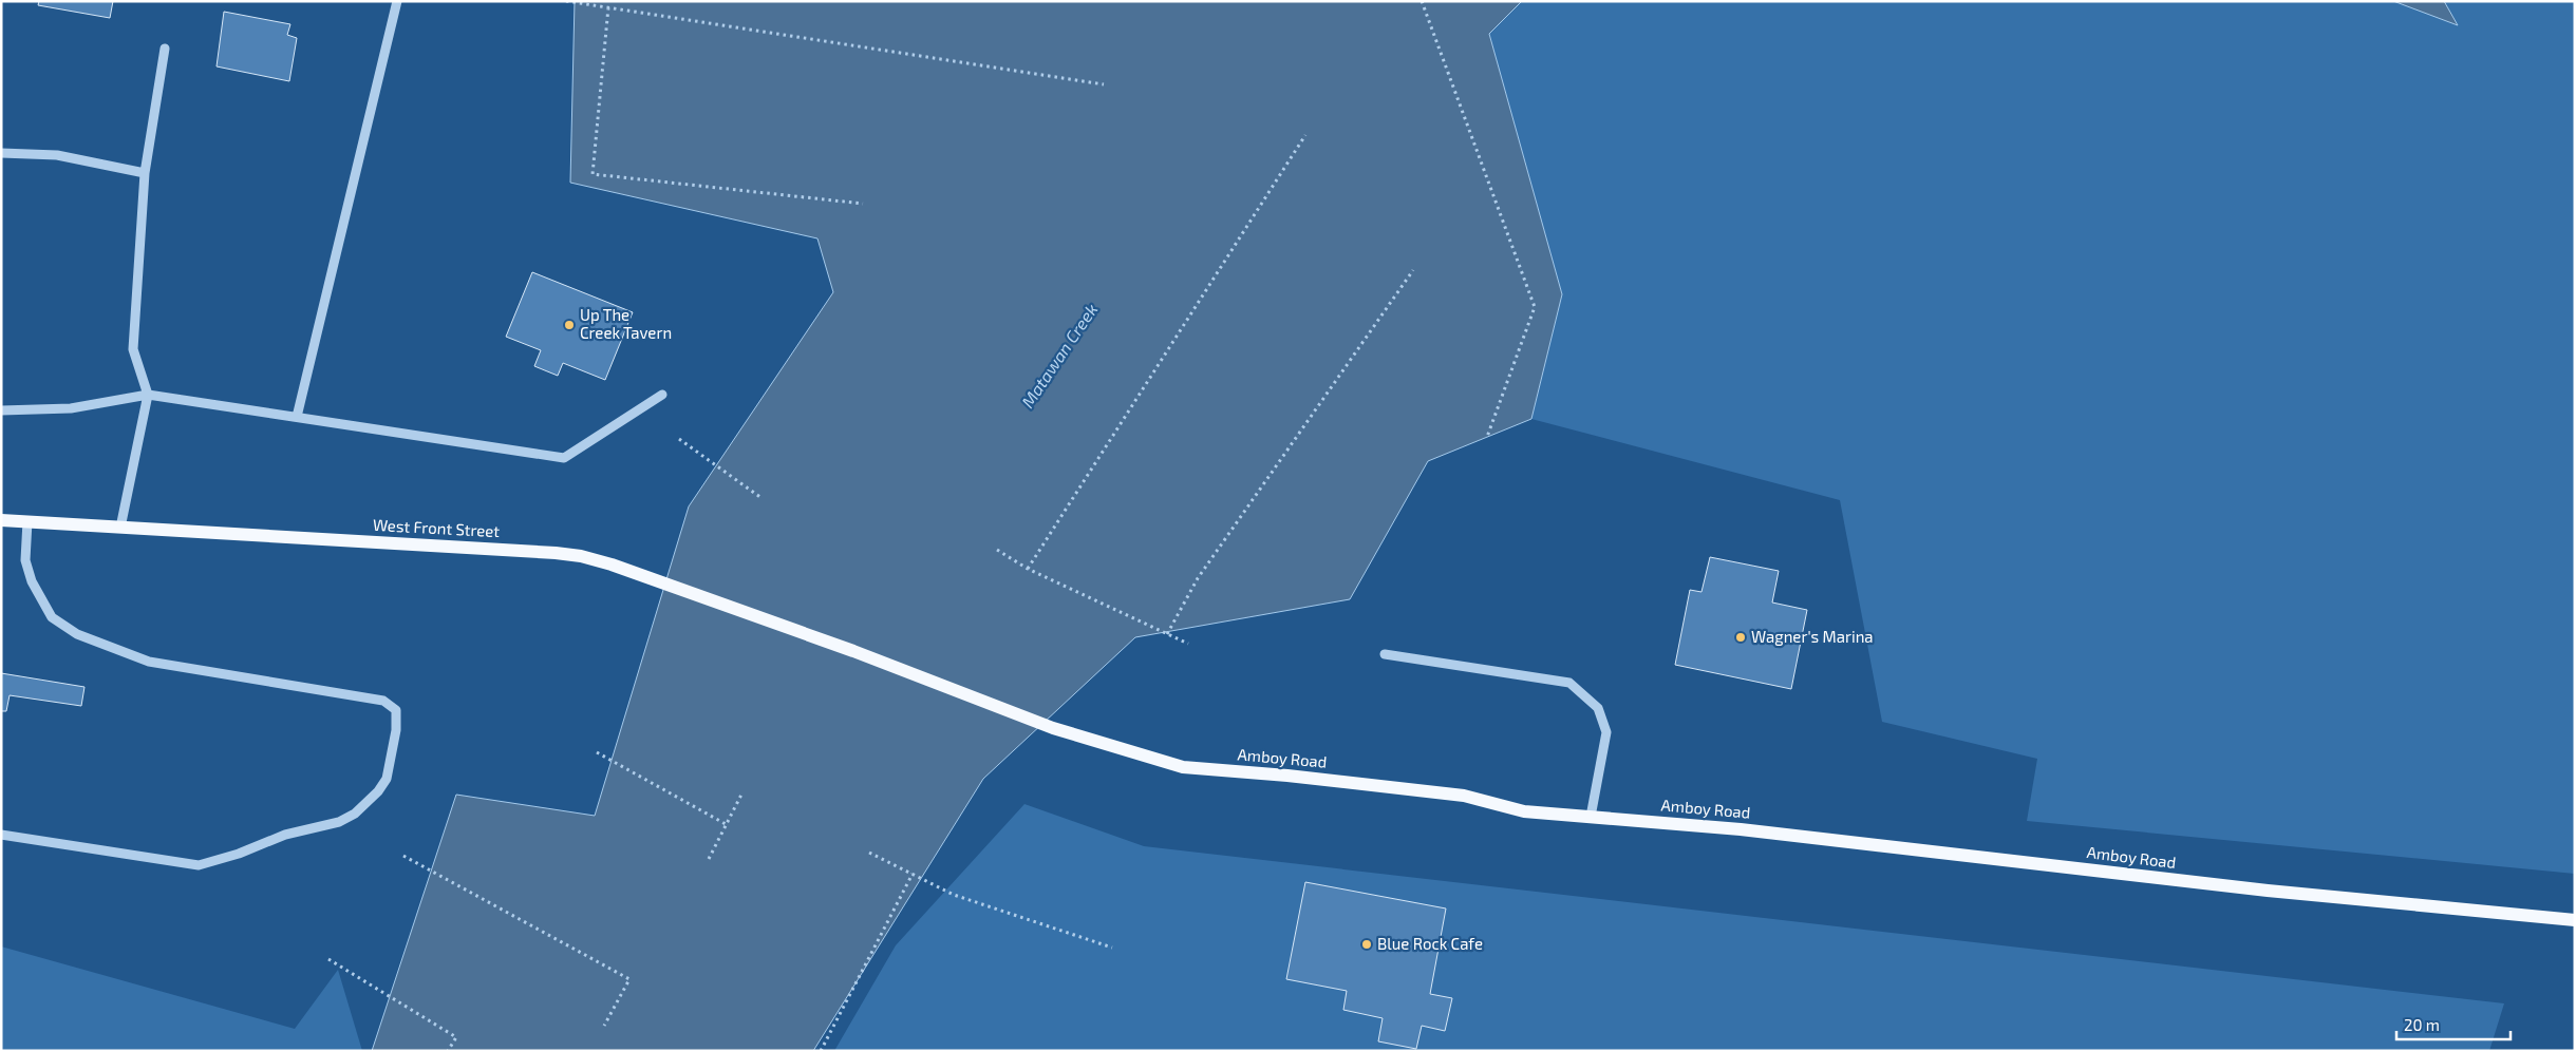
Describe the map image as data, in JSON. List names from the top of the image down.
{
  "streets": {
    "main road": ["West Front Street", "Amboy Road"]
  },
  "crossings": [
    ["West Front Street", "Amboy Road"]
  ],
  "water": ["Matawan Creek"],
  "places": ["Up The Creek Tavern", "Wagner's Marina", "Blue Rock Cafe"],
  "scale_bar": "20 m"
}
